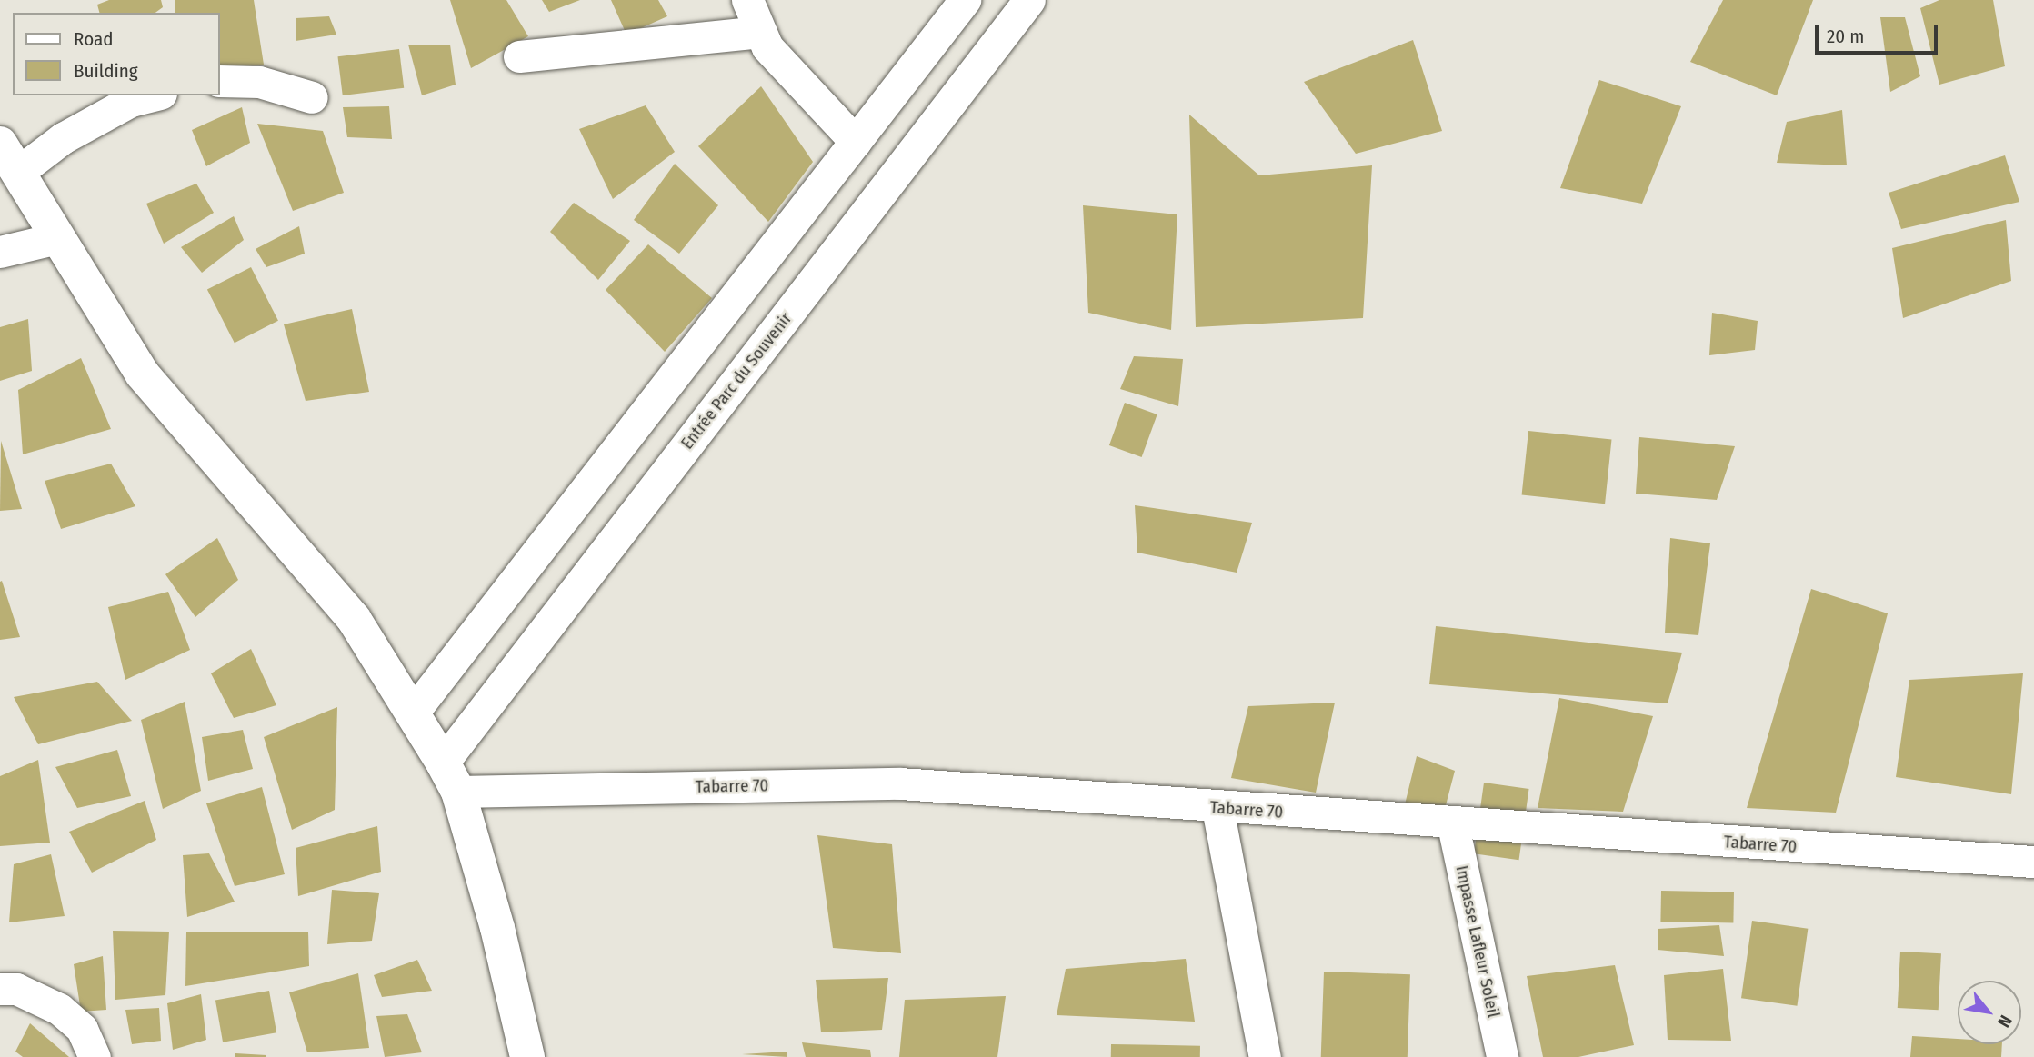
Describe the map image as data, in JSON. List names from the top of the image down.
{
  "streets": {
    "street": ["Entrée Parc du Souvenir", "Tabarre 70", "Impasse Lafleur Soleil"]
  },
  "crossings": [
    ["Entrée Parc du Souvenir", "Tabarre 70"],
    ["Tabarre 70", "Impasse Lafleur Soleil"]
  ],
  "legend": ["Road", "Building"],
  "scale_bar": "20 m",
  "north": "bottom right"
}
